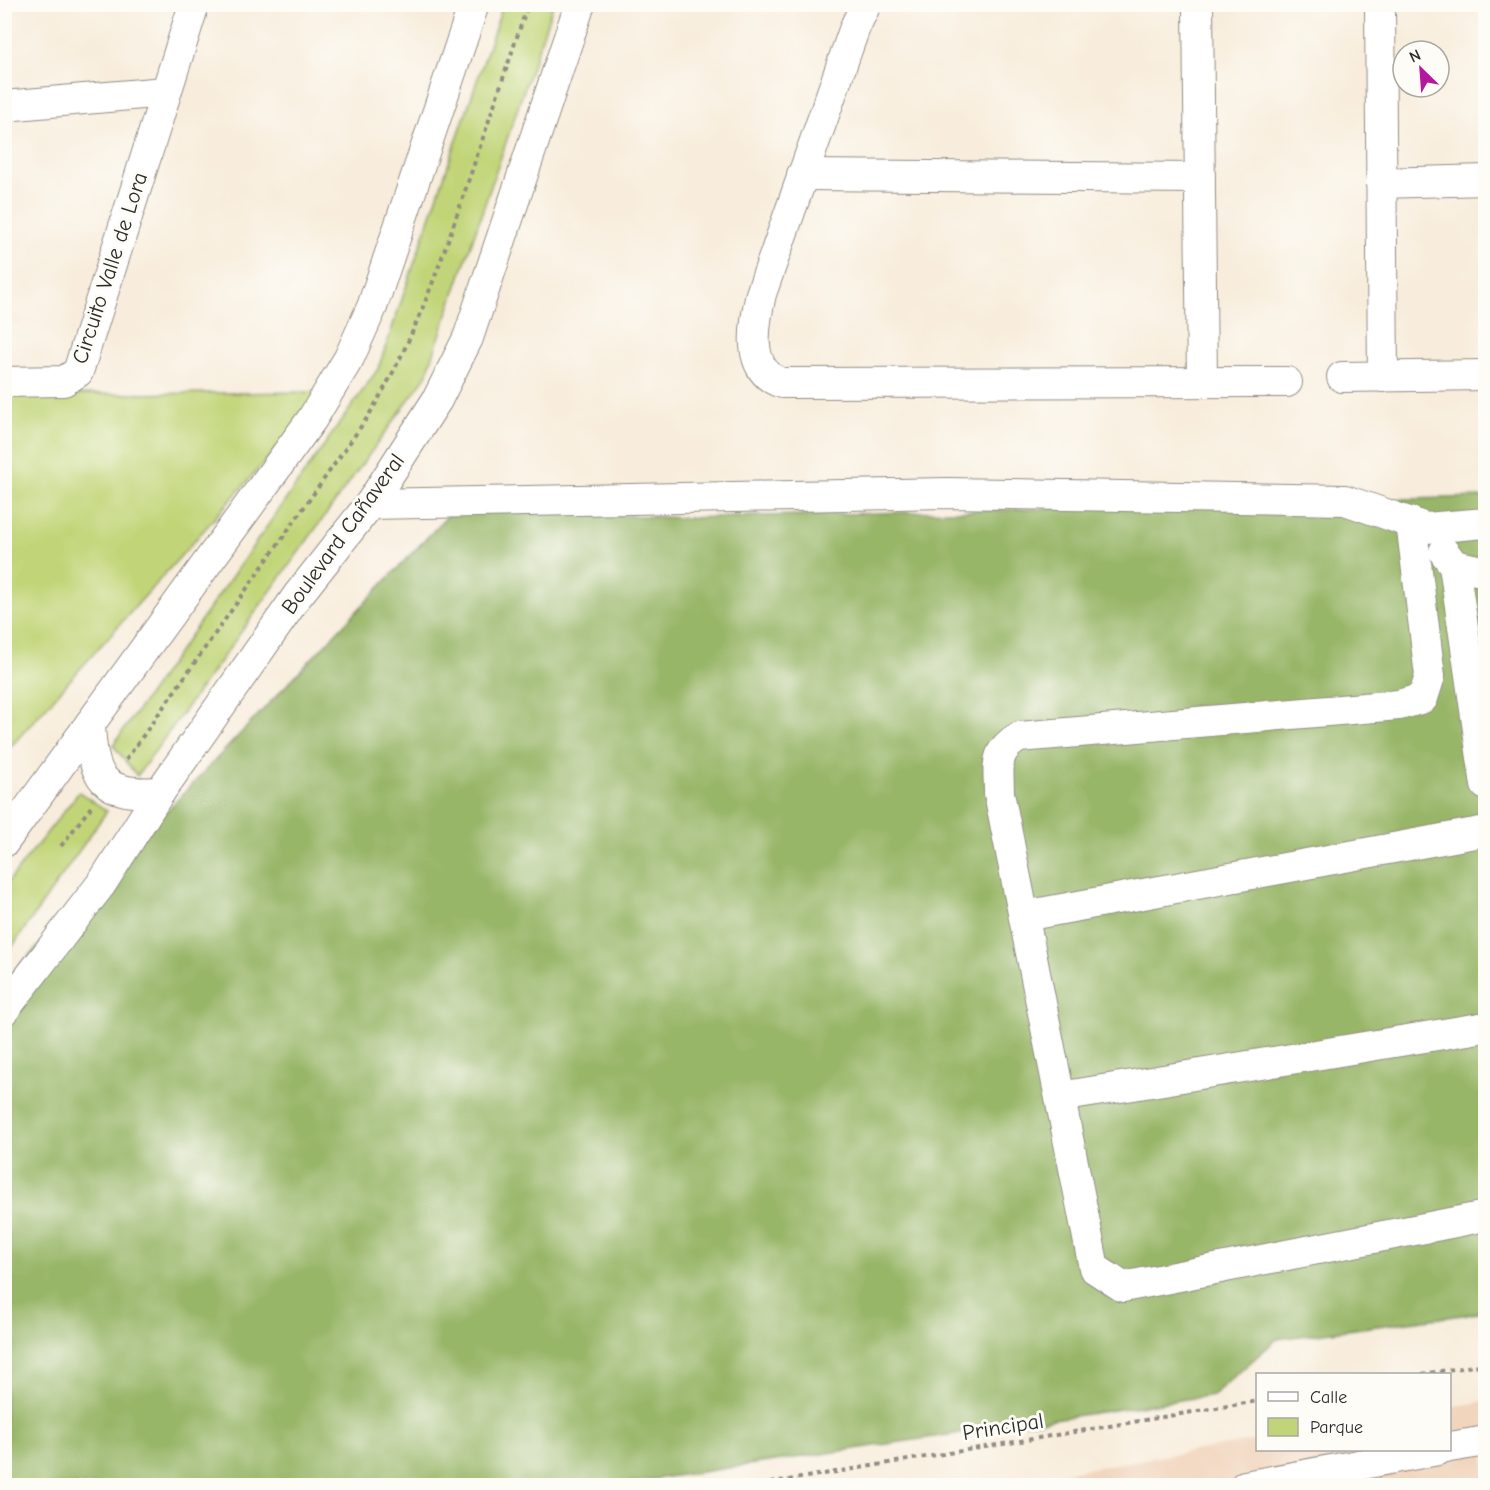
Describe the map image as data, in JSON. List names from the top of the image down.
{
  "streets": {
    "street": ["Circuito Valle de Lora", "Boulevard Cañaveral"],
    "path": ["Principal"]
  },
  "legend": ["Calle", "Parque"],
  "north": "top left"
}
